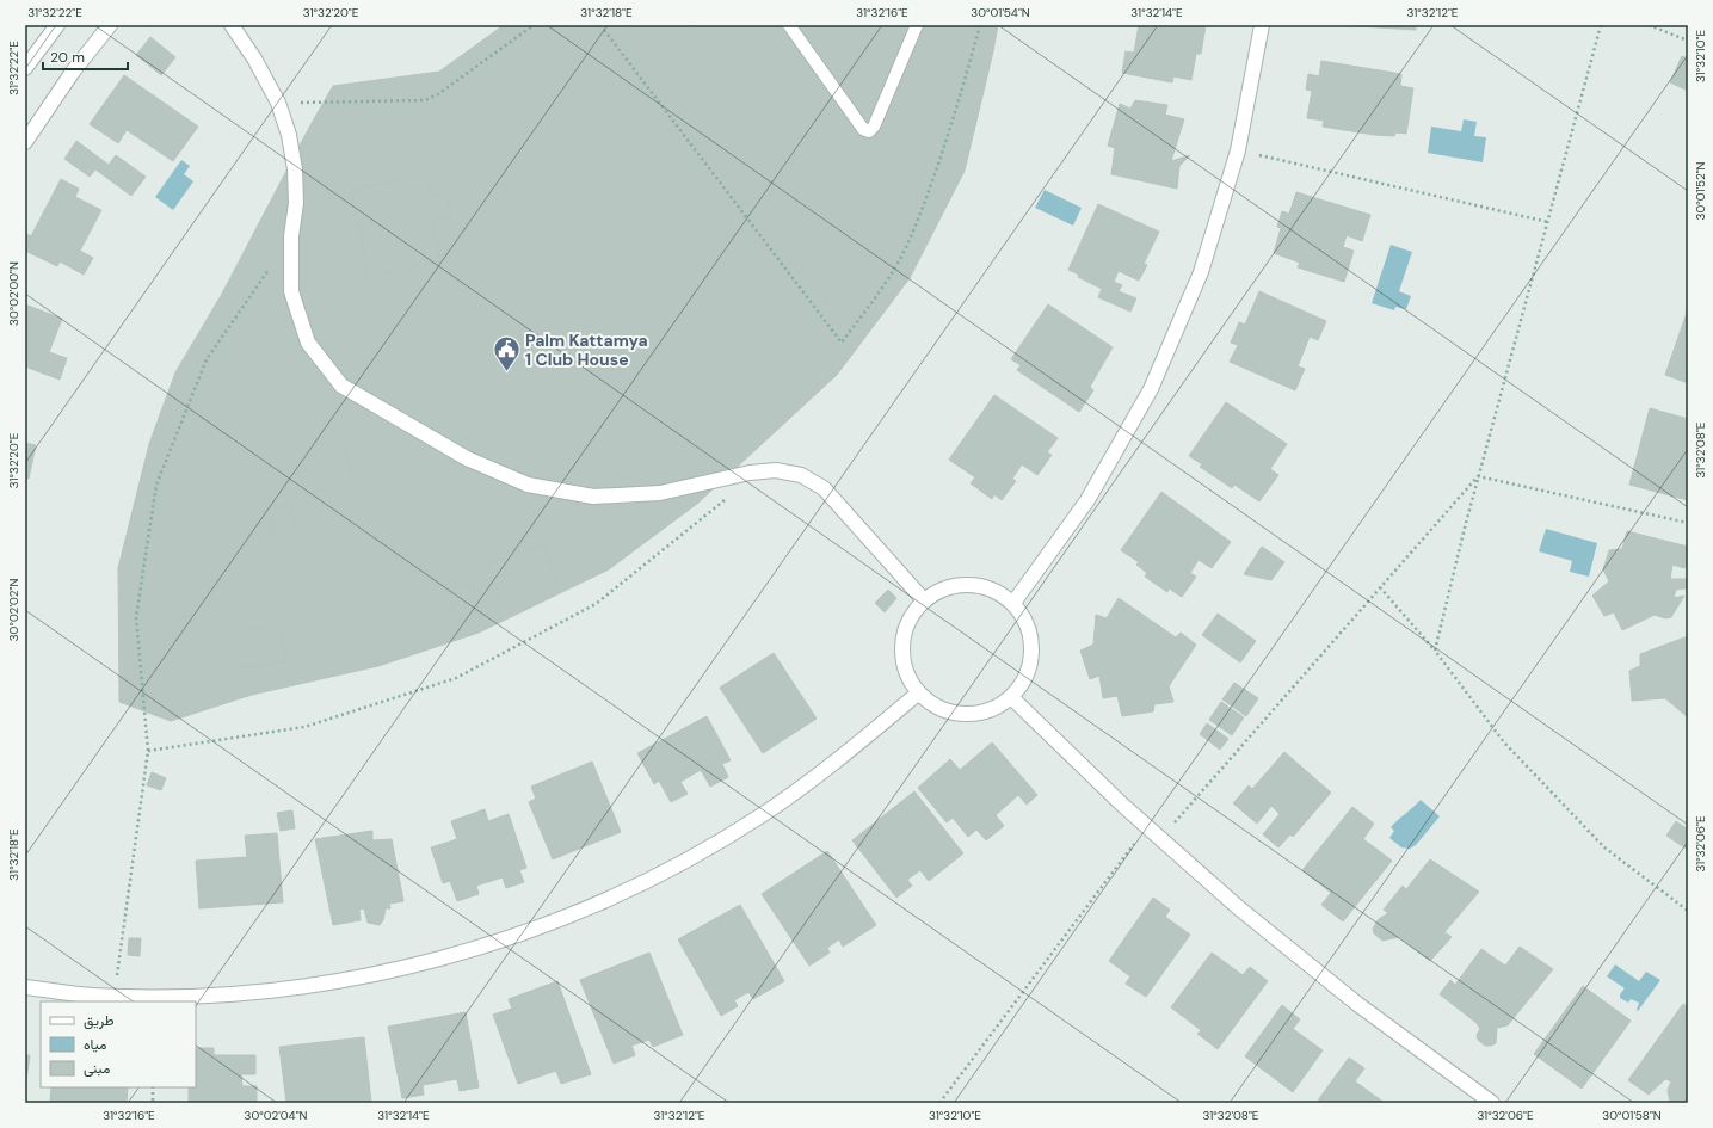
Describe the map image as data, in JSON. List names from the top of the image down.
{
  "places": {
    "public building": ["Palm Kattamya 1 Club House"]
  },
  "legend": ["طريق", "مياه", "مبنى"],
  "scale_bar": "20 m",
  "coordinates": [
    "31°32'22\"E",
    "31°32'20\"E",
    "31°32'18\"E",
    "31°32'16\"E",
    "30°01'54\"N",
    "31°32'14\"E",
    "31°32'12\"E",
    "31°32'10\"E",
    "30°01'52\"N",
    "30°02'00\"N",
    "31°32'08\"E",
    "30°02'02\"N",
    "31°32'06\"E",
    "30°02'04\"N",
    "30°01'58\"N"
  ]
}
